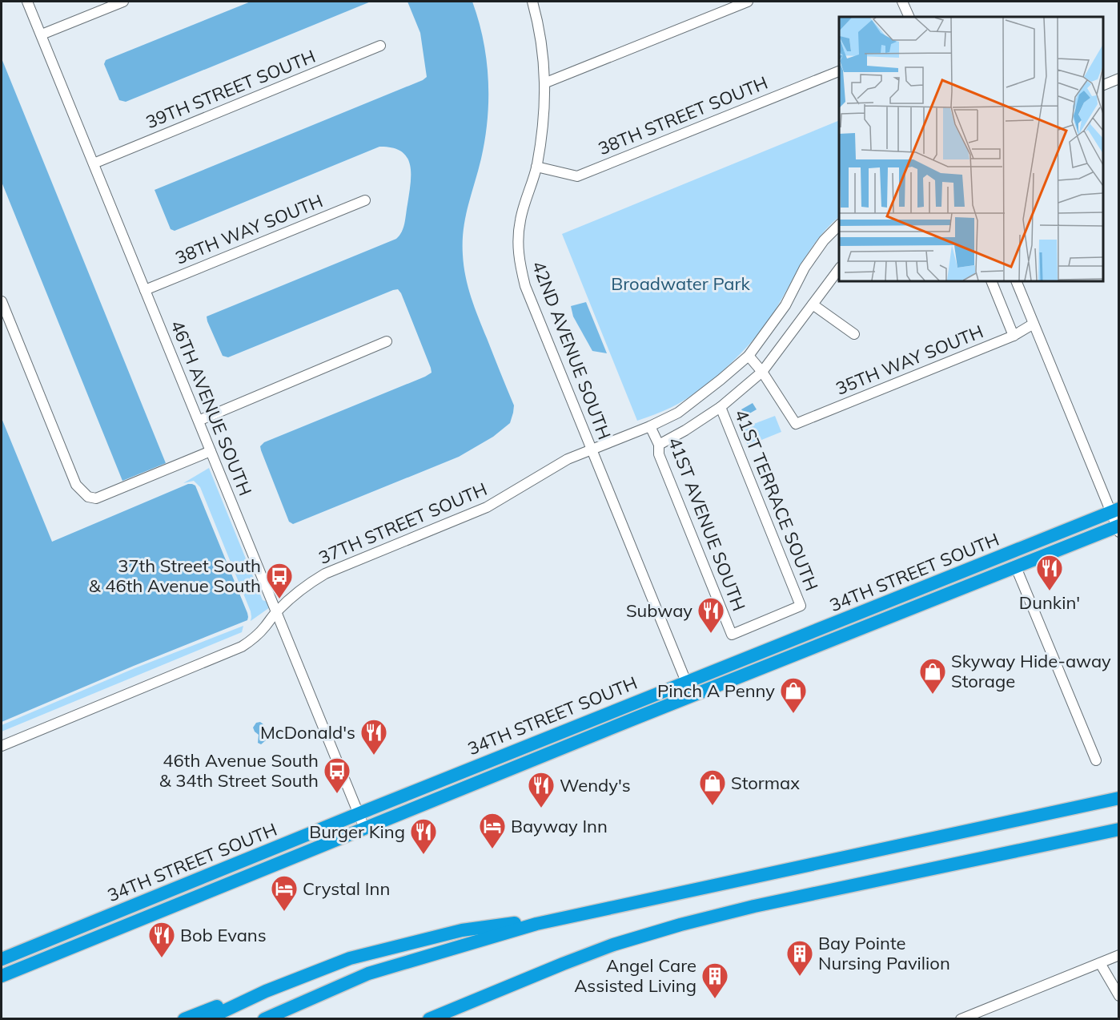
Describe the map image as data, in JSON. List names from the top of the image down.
{
  "streets": {
    "highway": ["34TH STREET SOUTH"],
    "street": [
      "39TH STREET SOUTH",
      "38TH STREET SOUTH",
      "38TH WAY SOUTH",
      "42ND AVENUE SOUTH",
      "35TH WAY SOUTH",
      "46TH AVENUE SOUTH",
      "41ST TERRACE SOUTH",
      "37TH STREET SOUTH",
      "41ST AVENUE SOUTH"
    ]
  },
  "crossings": [
    ["39TH STREET SOUTH", "46TH AVENUE SOUTH"],
    ["38TH STREET SOUTH", "42ND AVENUE SOUTH"],
    ["38TH WAY SOUTH", "46TH AVENUE SOUTH"],
    ["42ND AVENUE SOUTH", "37TH STREET SOUTH"],
    ["42ND AVENUE SOUTH", "34TH STREET SOUTH"],
    ["46TH AVENUE SOUTH", "37TH STREET SOUTH"],
    ["46TH AVENUE SOUTH", "34TH STREET SOUTH"],
    ["41ST TERRACE SOUTH", "41ST AVENUE SOUTH"],
    ["37TH STREET SOUTH", "41ST AVENUE SOUTH"]
  ],
  "parks": ["Broadwater Park"],
  "places": {
    "restaurant": [
      "Dunkin'",
      "Subway",
      "McDonald's",
      "Wendy's",
      "Burger King",
      "Bob Evans"
    ],
    "bus stop": ["37th Street South & 46th Avenue South", "46th Avenue South & 34th Street South"],
    "shop": ["Skyway Hide-away Storage", "Pinch A Penny", "Stormax"],
    "hotel": ["Bayway Inn", "Crystal Inn"],
    "building": ["Bay Pointe Nursing Pavilion", "Angel Care Assisted Living"]
  }
}
